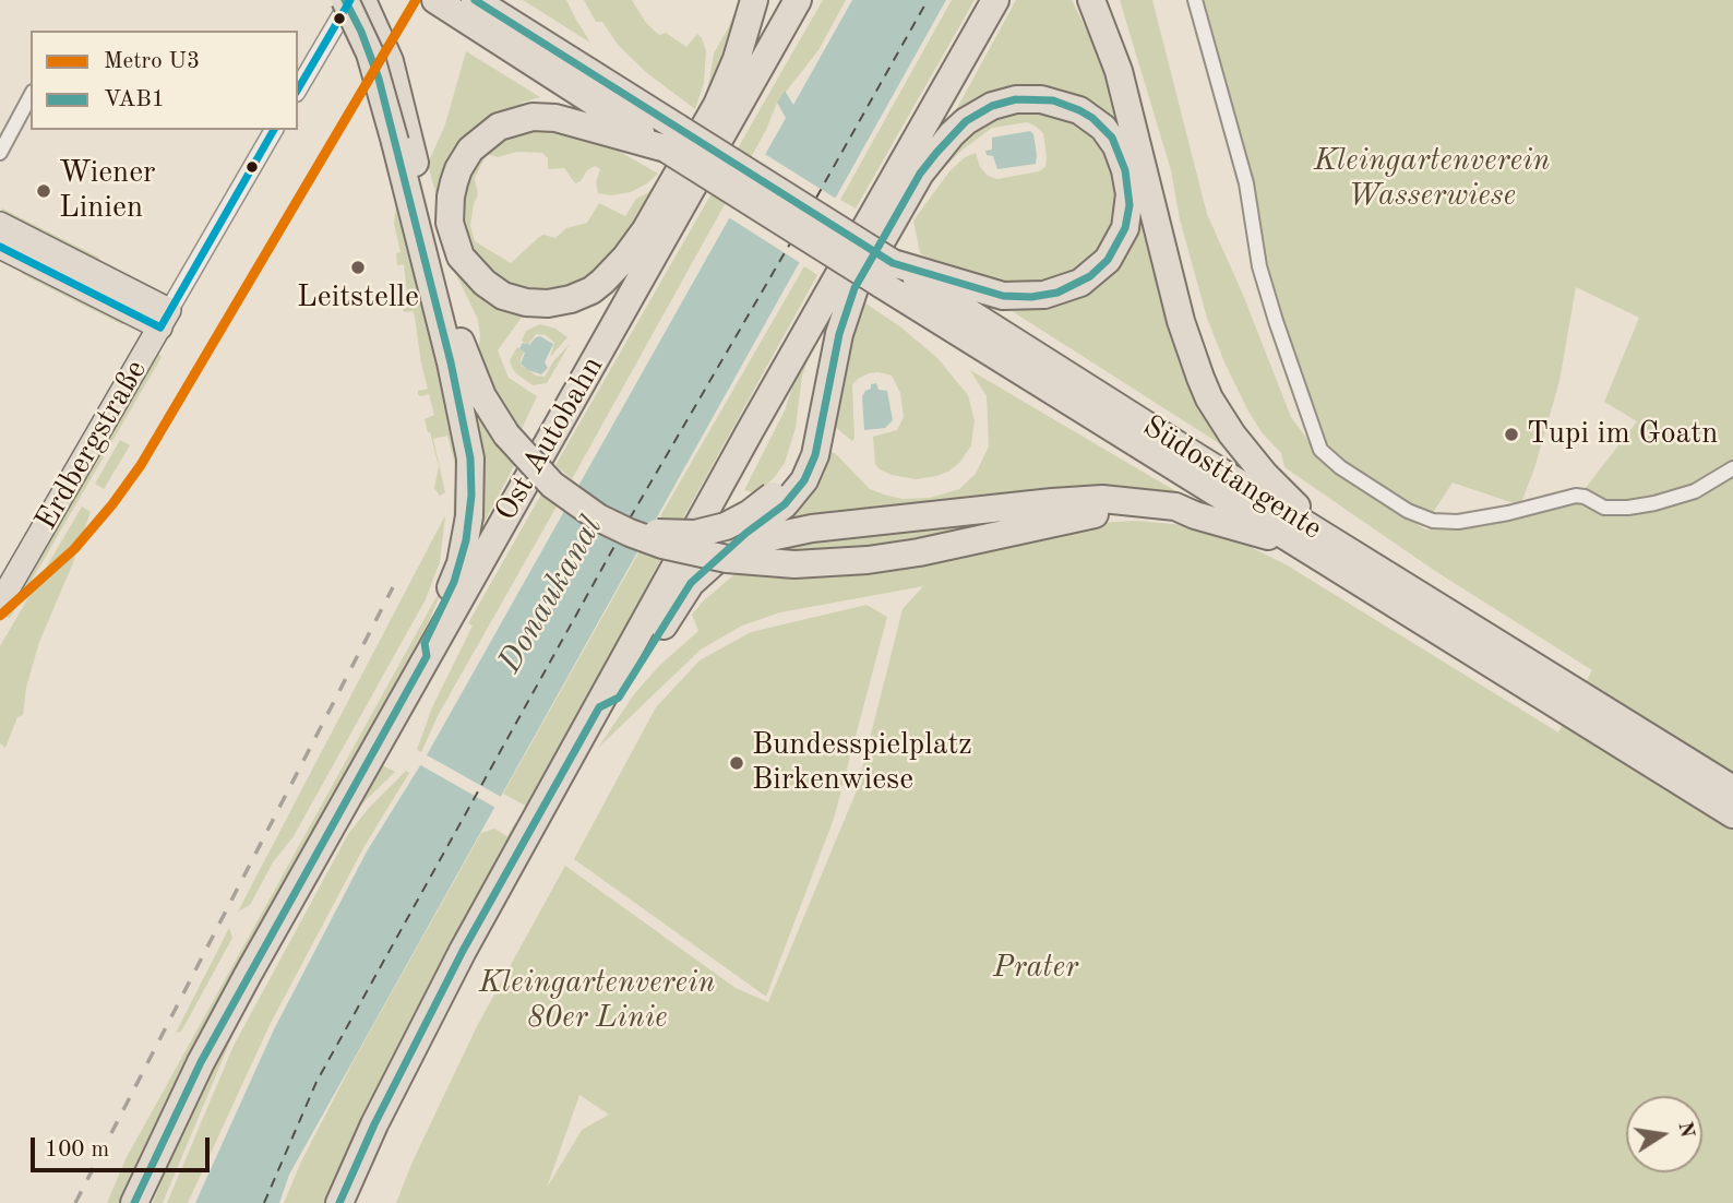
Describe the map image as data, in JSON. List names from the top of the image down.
{
  "streets": {
    "highway": ["Ost Autobahn", "Südosttangente"],
    "main road": ["Erdbergstraße"]
  },
  "water": ["Donaukanal"],
  "parks": ["Kleingartenverein Wasserwiese", "Prater", "Kleingartenverein 80er Linie"],
  "places": [
    "Wiener Linien",
    "Leitstelle",
    "Tupi im Goatn",
    "Bundesspielplatz Birkenwiese"
  ],
  "lines": ["metro line U3", "transit line VAB1"],
  "legend": ["Metro U3", "VAB1"],
  "scale_bar": "100 m",
  "north": "right"
}
